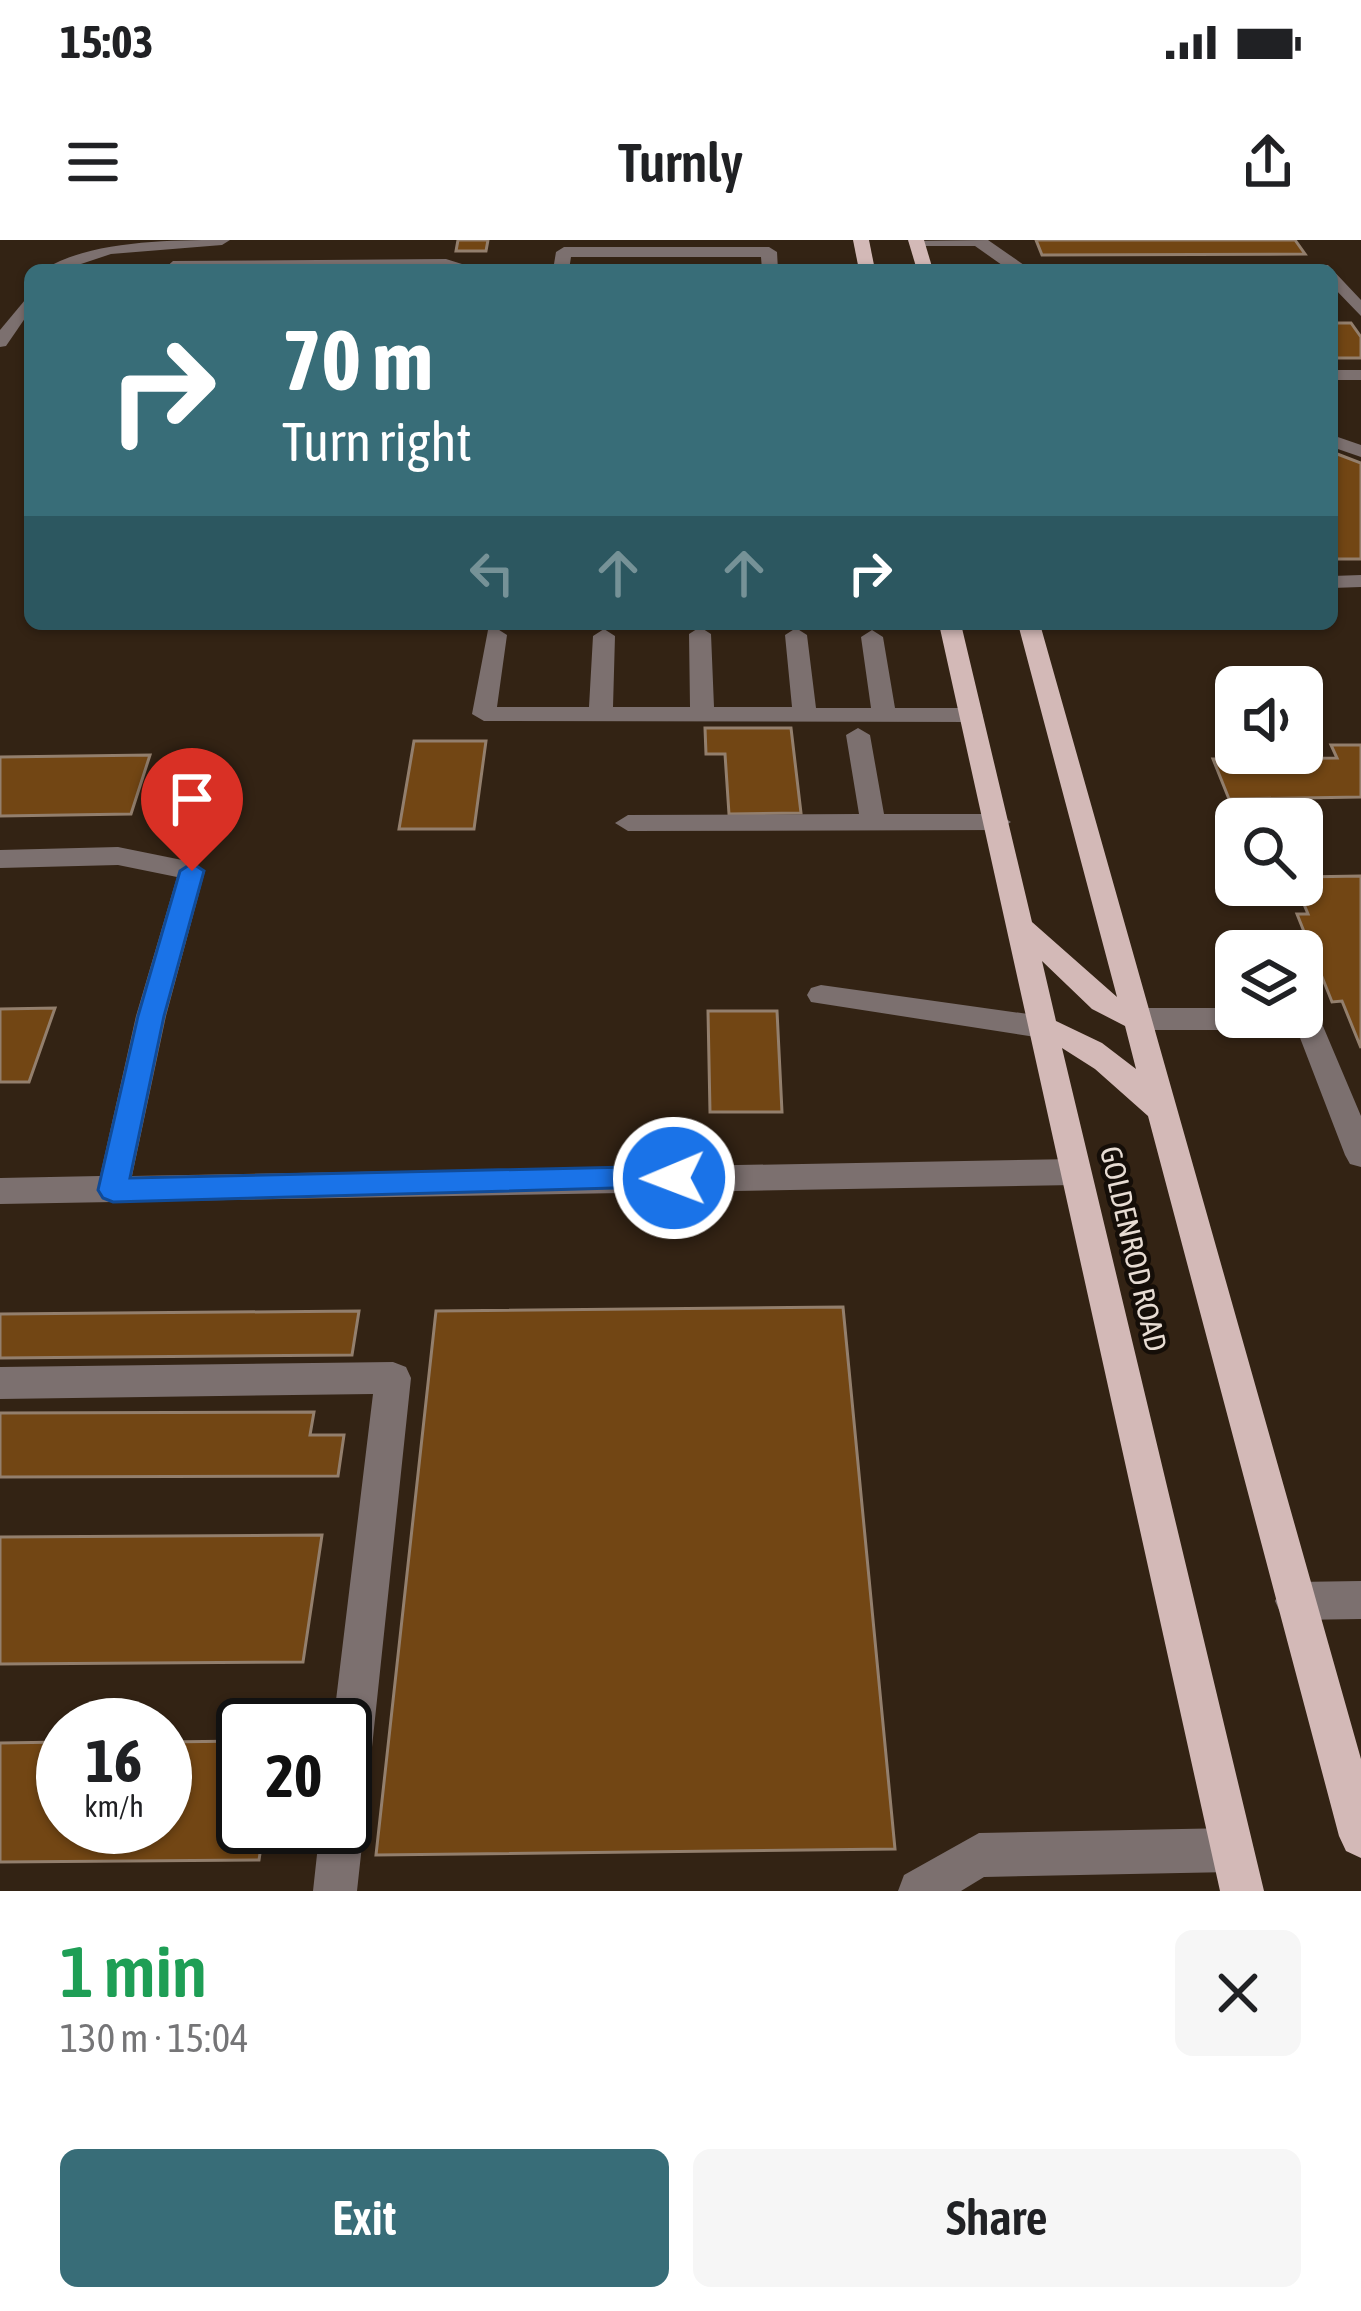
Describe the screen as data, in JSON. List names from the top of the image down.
{
  "streets": {
    "main road": ["GOLDENROD ROAD"]
  },
  "page": {
    "status": "15:03",
    "header": "Turnly",
    "turn": ["70 m", "Turn right"],
    "speed": "16 km/h",
    "limit": "20",
    "heading": ["1 min", "130 m · 15:04"],
    "buttons": ["Exit", "Share"]
  }
}
